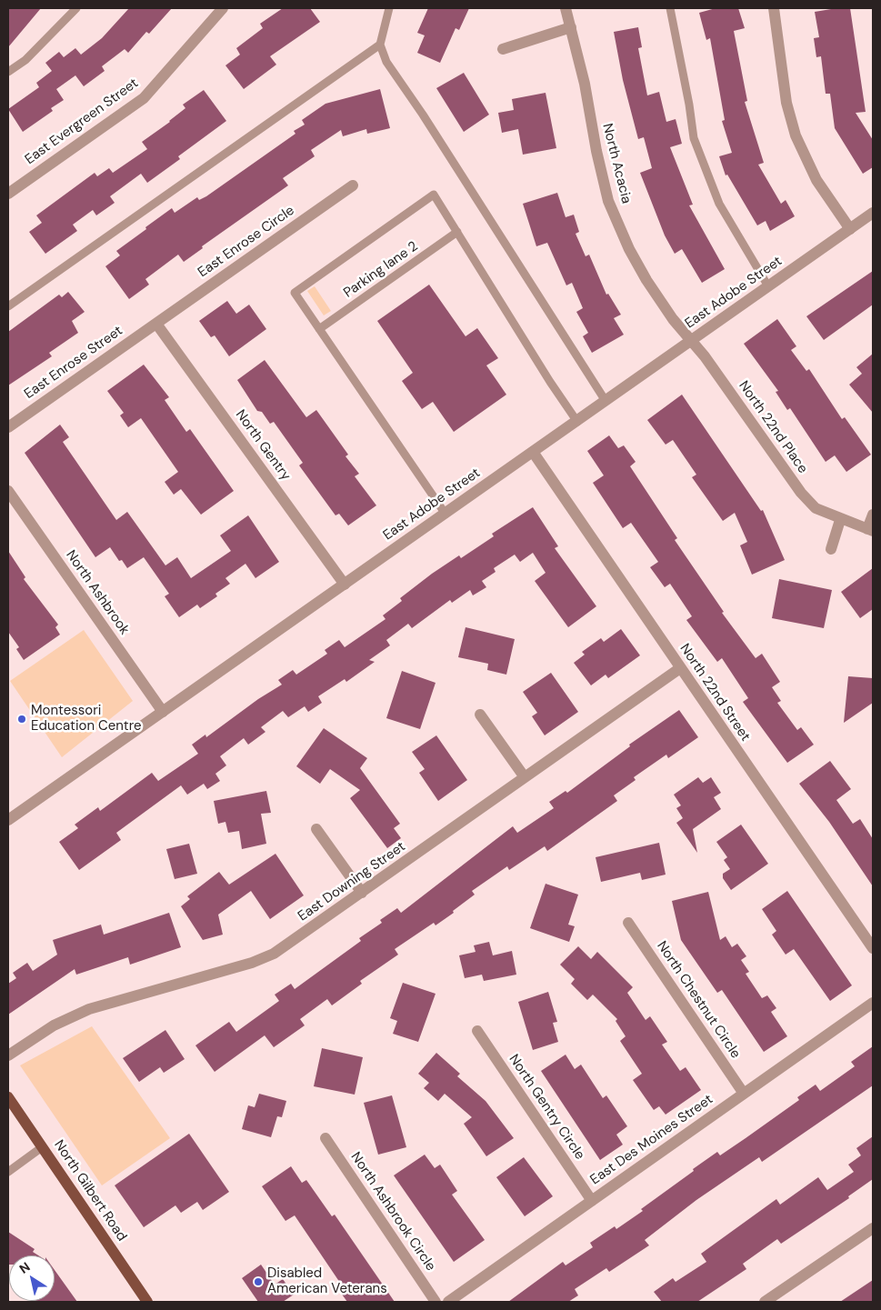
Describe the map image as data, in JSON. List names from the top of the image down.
{
  "streets": {
    "main road": ["North Gilbert Road"],
    "street": [
      "East Evergreen Street",
      "North Acacia",
      "East Enrose Circle",
      "East Adobe Street",
      "East Enrose Street",
      "North 22nd Place",
      "North Gentry",
      "North Ashbrook",
      "North 22nd Street",
      "East Downing Street",
      "North Chestnut Circle",
      "North Gentry Circle",
      "East Des Moines Street",
      "North Ashbrook Circle"
    ],
    "lane": ["Parking lane 2"]
  },
  "crossings": [
    ["North Acacia", "East Adobe Street"],
    ["North Acacia", "North 22nd Place"],
    ["East Enrose Circle", "East Enrose Street"],
    ["East Enrose Circle", "North Gentry"],
    ["East Adobe Street", "North 22nd Place"],
    ["East Adobe Street", "North Gentry"],
    ["East Adobe Street", "North Ashbrook"],
    ["East Adobe Street", "North 22nd Street"],
    ["East Enrose Street", "North Gentry"],
    ["North 22nd Street", "East Downing Street"],
    ["North Chestnut Circle", "East Des Moines Street"],
    ["North Gentry Circle", "East Des Moines Street"]
  ],
  "places": ["Montessori Education Centre", "Disabled American Veterans"],
  "north": "top left"
}
